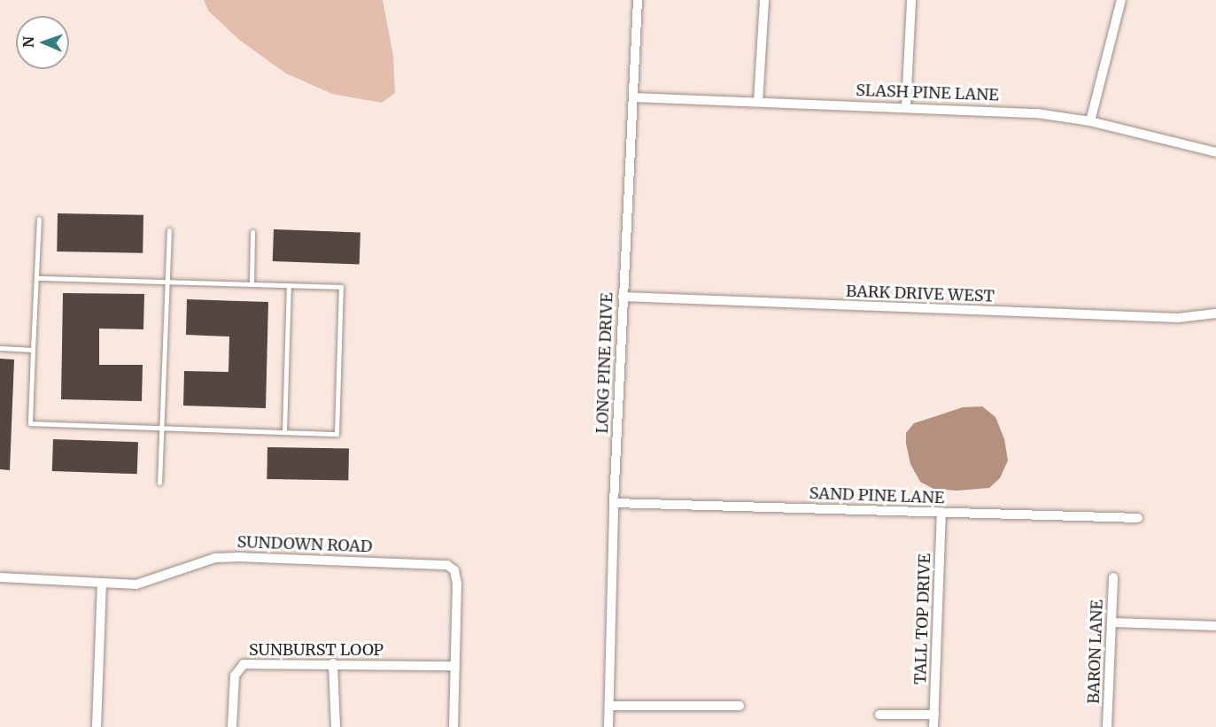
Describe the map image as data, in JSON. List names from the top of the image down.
{
  "streets": {
    "street": [
      "SLASH PINE LANE",
      "BARK DRIVE WEST",
      "LONG PINE DRIVE",
      "SAND PINE LANE",
      "SUNDOWN ROAD",
      "TALL TOP DRIVE",
      "SUNBURST LOOP",
      "BARON LANE"
    ]
  },
  "crossings": [
    ["SLASH PINE LANE", "LONG PINE DRIVE"],
    ["BARK DRIVE WEST", "LONG PINE DRIVE"],
    ["LONG PINE DRIVE", "SAND PINE LANE"],
    ["SAND PINE LANE", "TALL TOP DRIVE"],
    ["SUNDOWN ROAD", "SUNBURST LOOP"]
  ],
  "north": "left"
}
